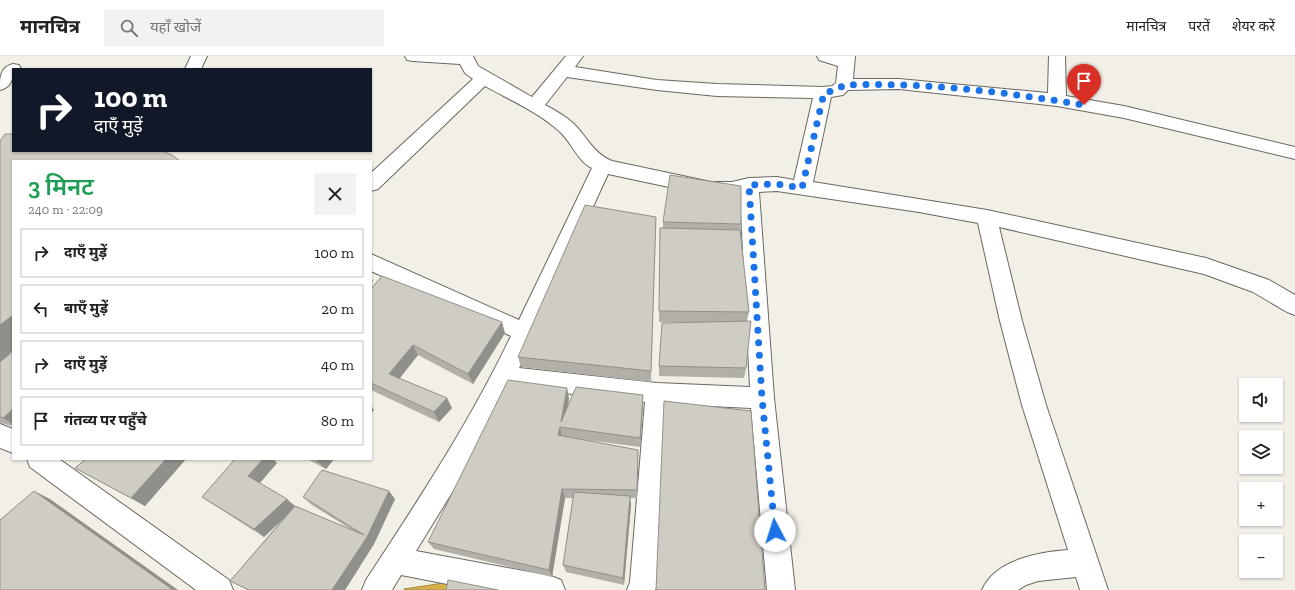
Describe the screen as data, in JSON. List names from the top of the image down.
{
  "page": {
    "header": "मानचित्र",
    "search": "यहाँ खोजें",
    "nav": ["मानचित्र", "परतें", "शेयर करें"],
    "turn": ["100 m", "दाएँ मुड़ें"],
    "heading": ["3 मिनट", "240 m · 22:09"],
    "list": [
      {
        "name": "दाएँ मुड़ें",
        "value": "100 m"
      },
      {
        "name": "बाएँ मुड़ें",
        "value": "20 m"
      },
      {
        "name": "दाएँ मुड़ें",
        "value": "40 m"
      },
      {
        "name": "गंतव्य पर पहुँचे",
        "value": "80 m"
      }
    ],
    "map_buttons": ["+", "−"]
  }
}
